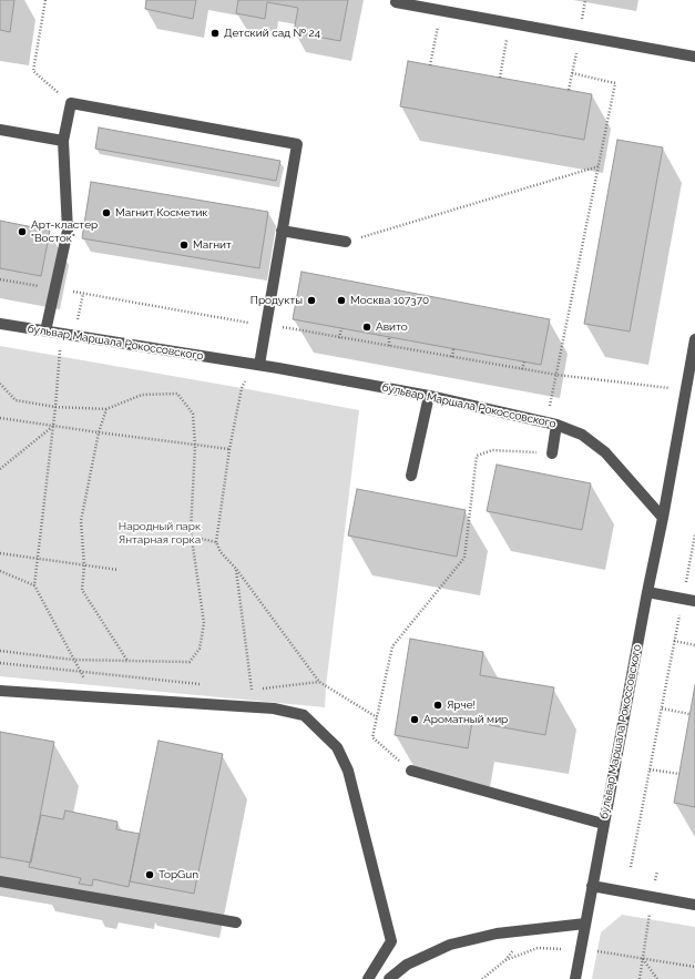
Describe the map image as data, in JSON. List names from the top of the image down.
{
  "streets": {
    "street": ["бульвар Маршала Рокоссовского"]
  },
  "parks": ["Народный парк Янтарная горка"],
  "places": [
    "Детский сад № 24",
    "Магнит Косметик",
    "Арт-кластер \"Восток\"",
    "Магнит",
    "Продукты",
    "Москва 107370",
    "Авито",
    "Ярче!",
    "Ароматный мир",
    "TopGun"
  ]
}
